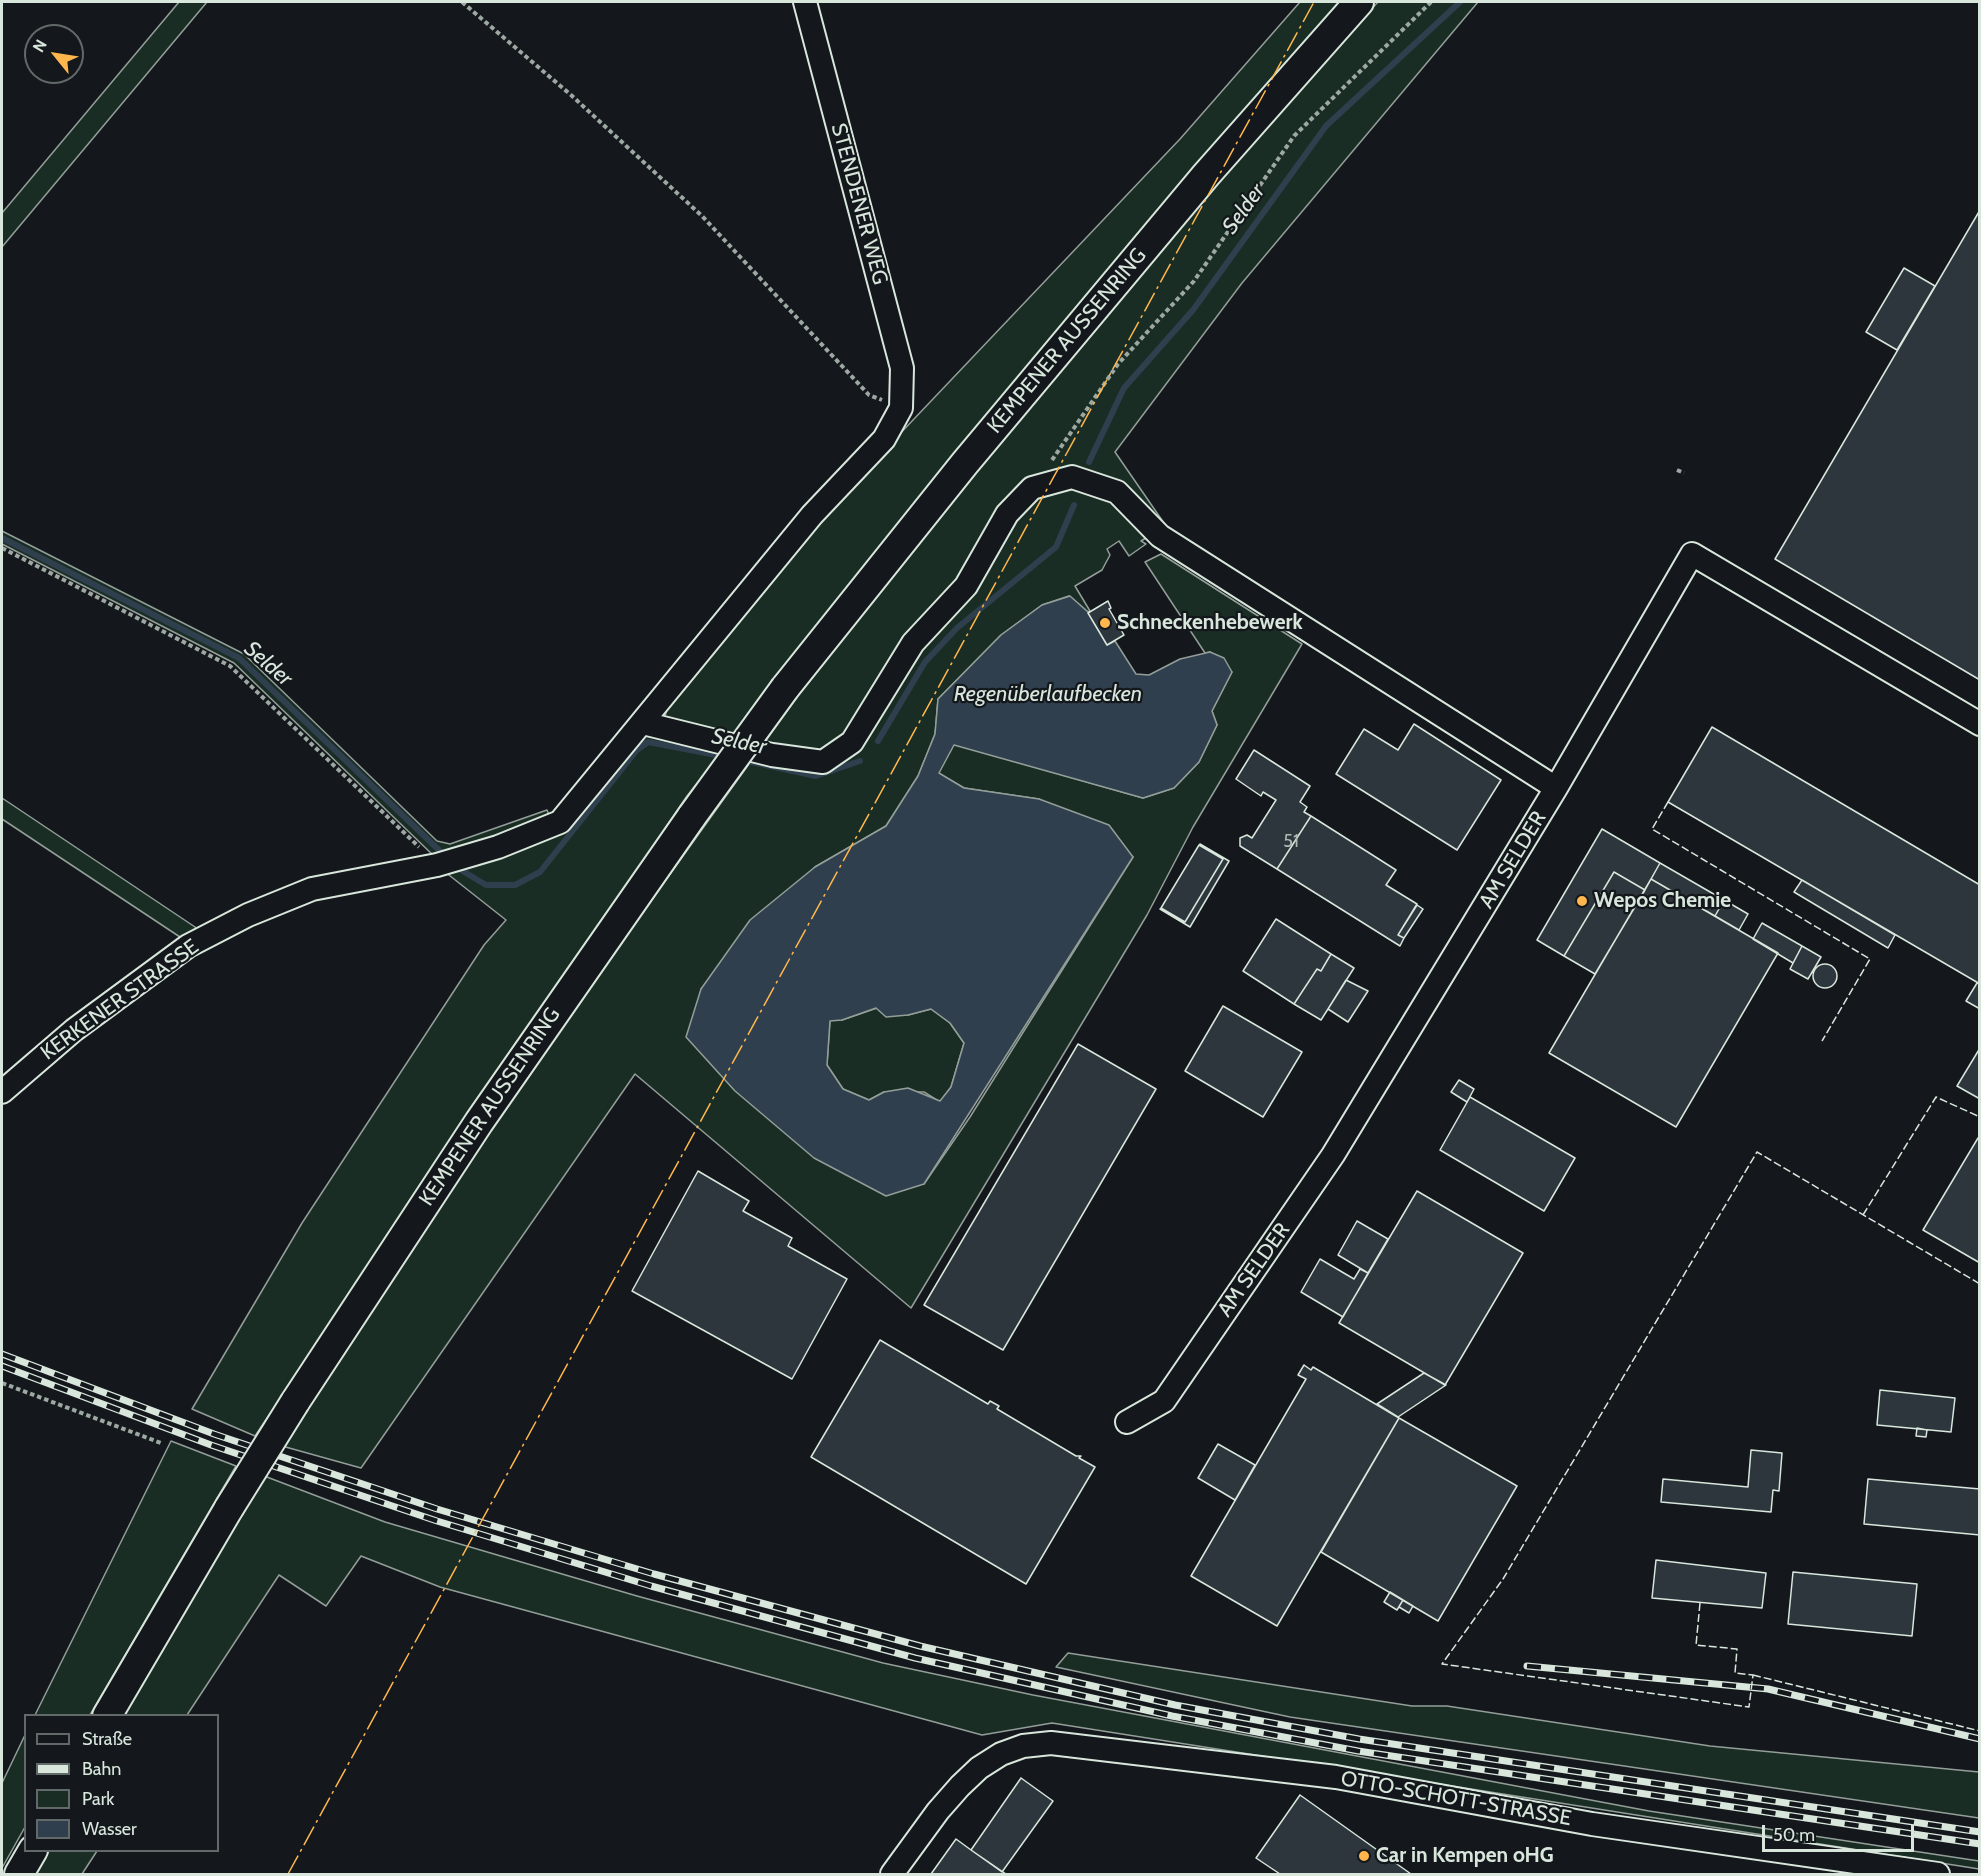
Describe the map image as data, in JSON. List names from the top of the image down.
{
  "streets": {
    "main road": ["KEMPENER AUSSENRING"],
    "street": [
      "STENDENER WEG",
      "AM SELDER",
      "KERKENER STRASSE",
      "OTTO-SCHOTT-STRASSE"
    ]
  },
  "crossings": [
    ["STENDENER WEG", "KERKENER STRASSE"]
  ],
  "water": ["Selder", "Regenüberlaufbecken"],
  "places": ["Schneckenhebewerk", "Wepos Chemie", "Car in Kempen oHG"],
  "house_numbers": ["51"],
  "legend": [
    "Straße",
    "Bahn",
    "Park",
    "Wasser"
  ],
  "scale_bar": "50 m",
  "north": "top left"
}
